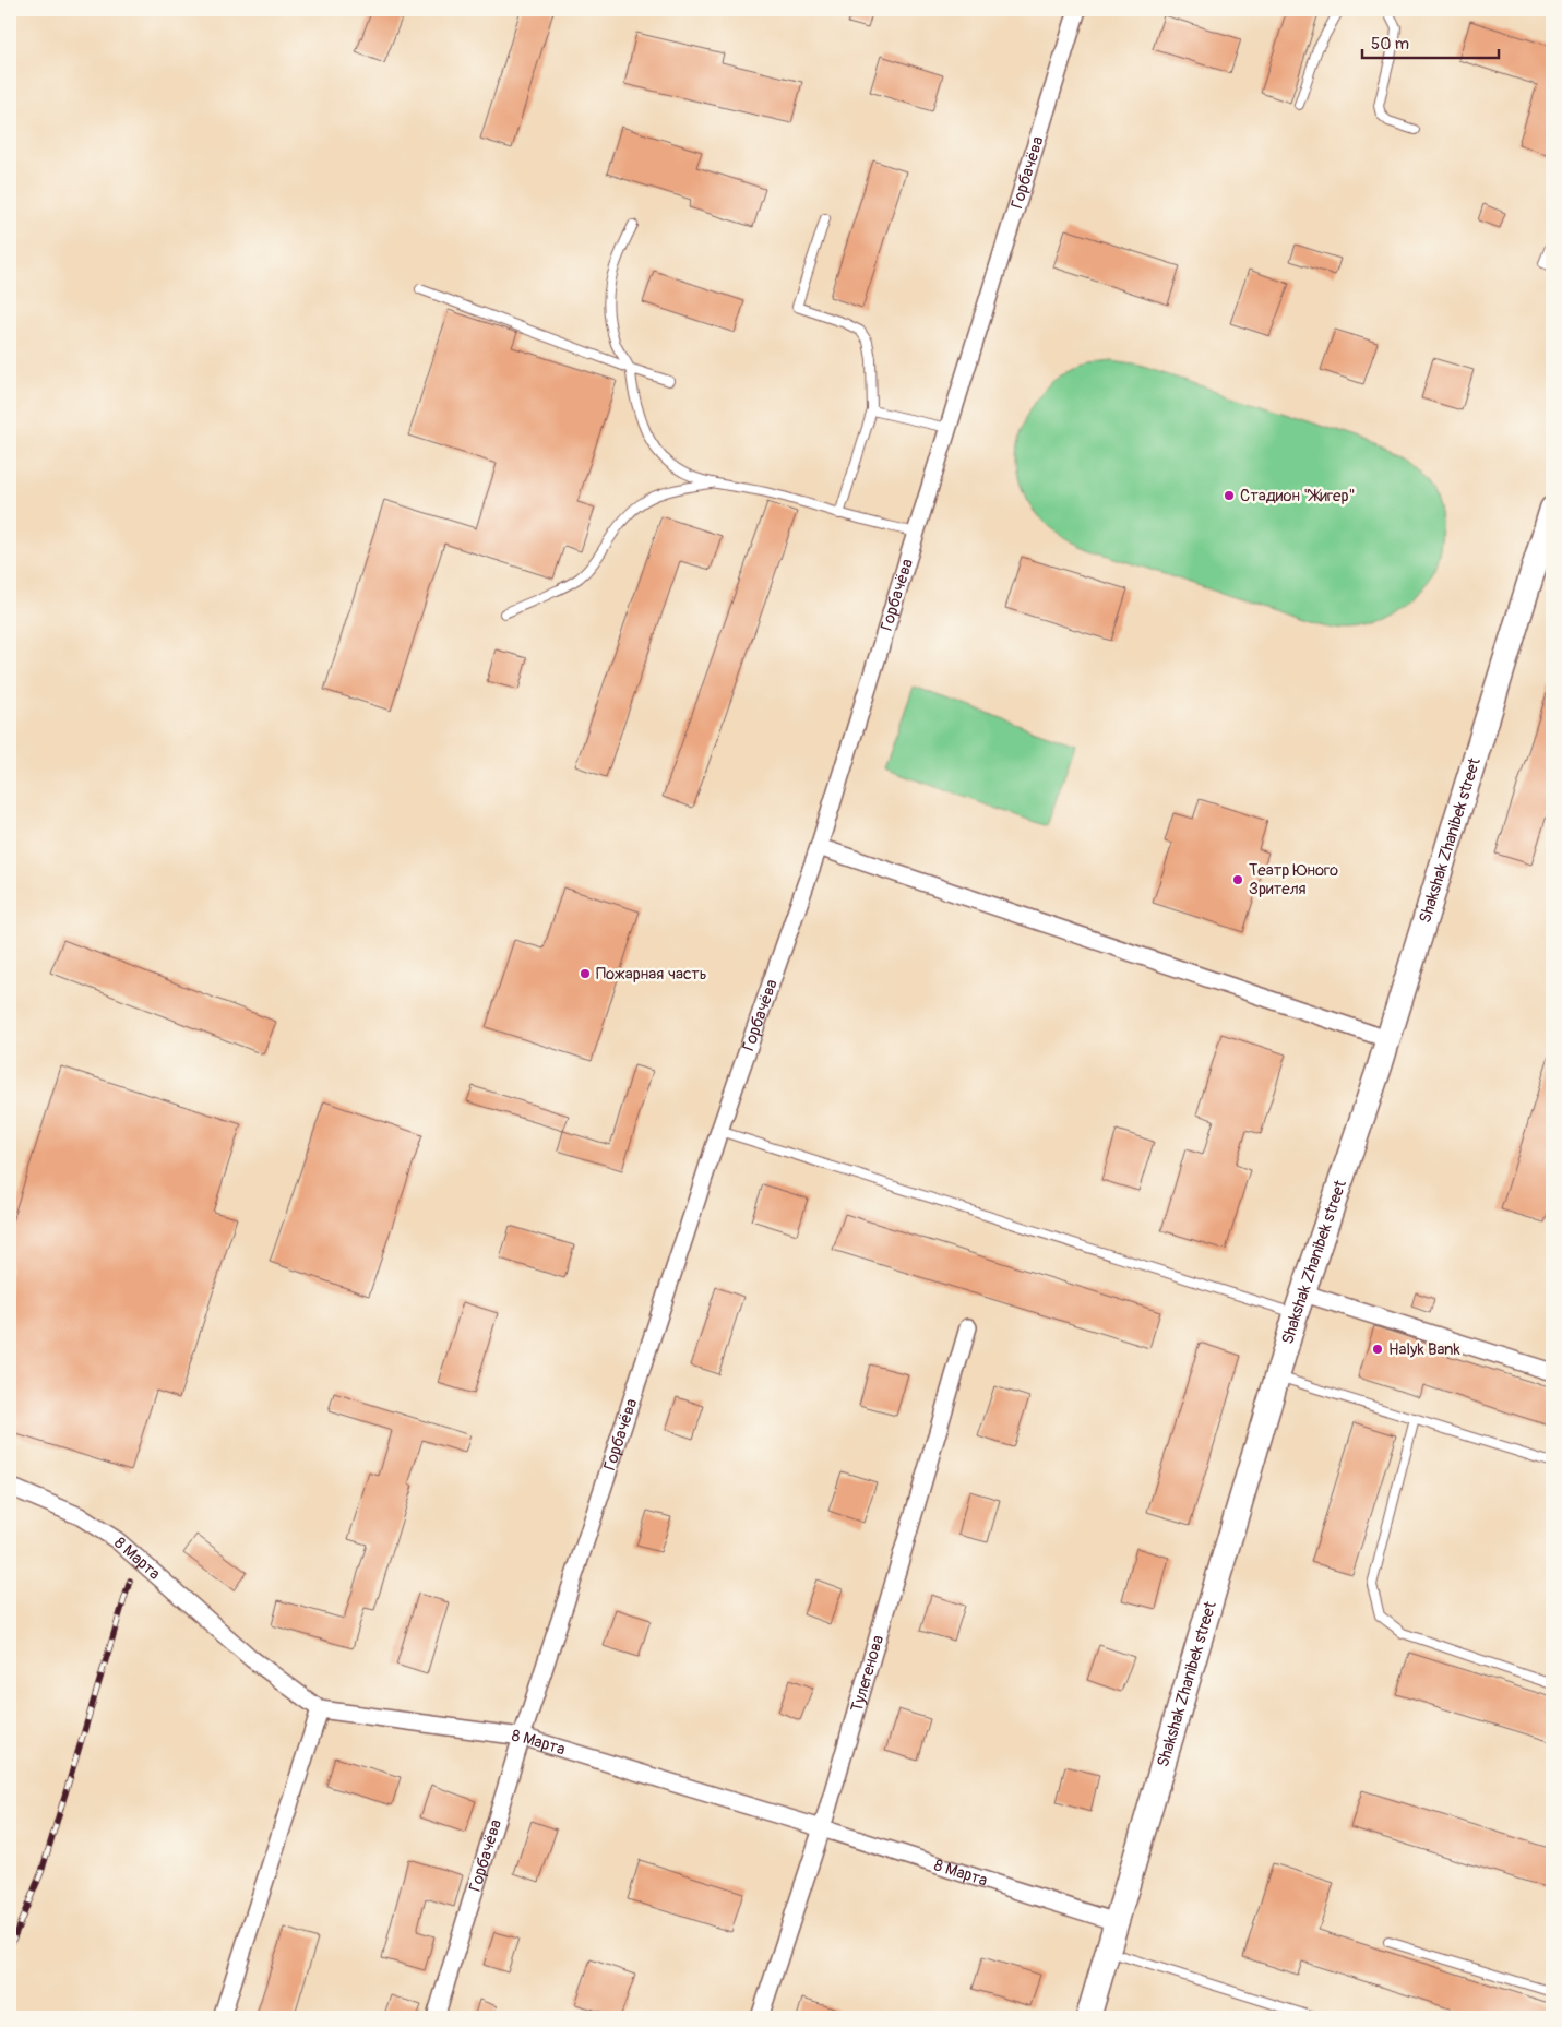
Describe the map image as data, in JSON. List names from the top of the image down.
{
  "streets": {
    "main road": ["Shakshak Zhanibek street"],
    "street": ["Горбачёва", "8 Марта", "Тулегенова"]
  },
  "crossings": [
    ["Горбачёва", "8 Марта"],
    ["Shakshak Zhanibek street", "8 Марта"],
    ["8 Марта", "Тулегенова"]
  ],
  "places": [
    "Стадион \"Жигер\"",
    "Театр Юного Зрителя",
    "Пожарная часть",
    "Halyk Bank"
  ],
  "scale_bar": "50 m"
}
